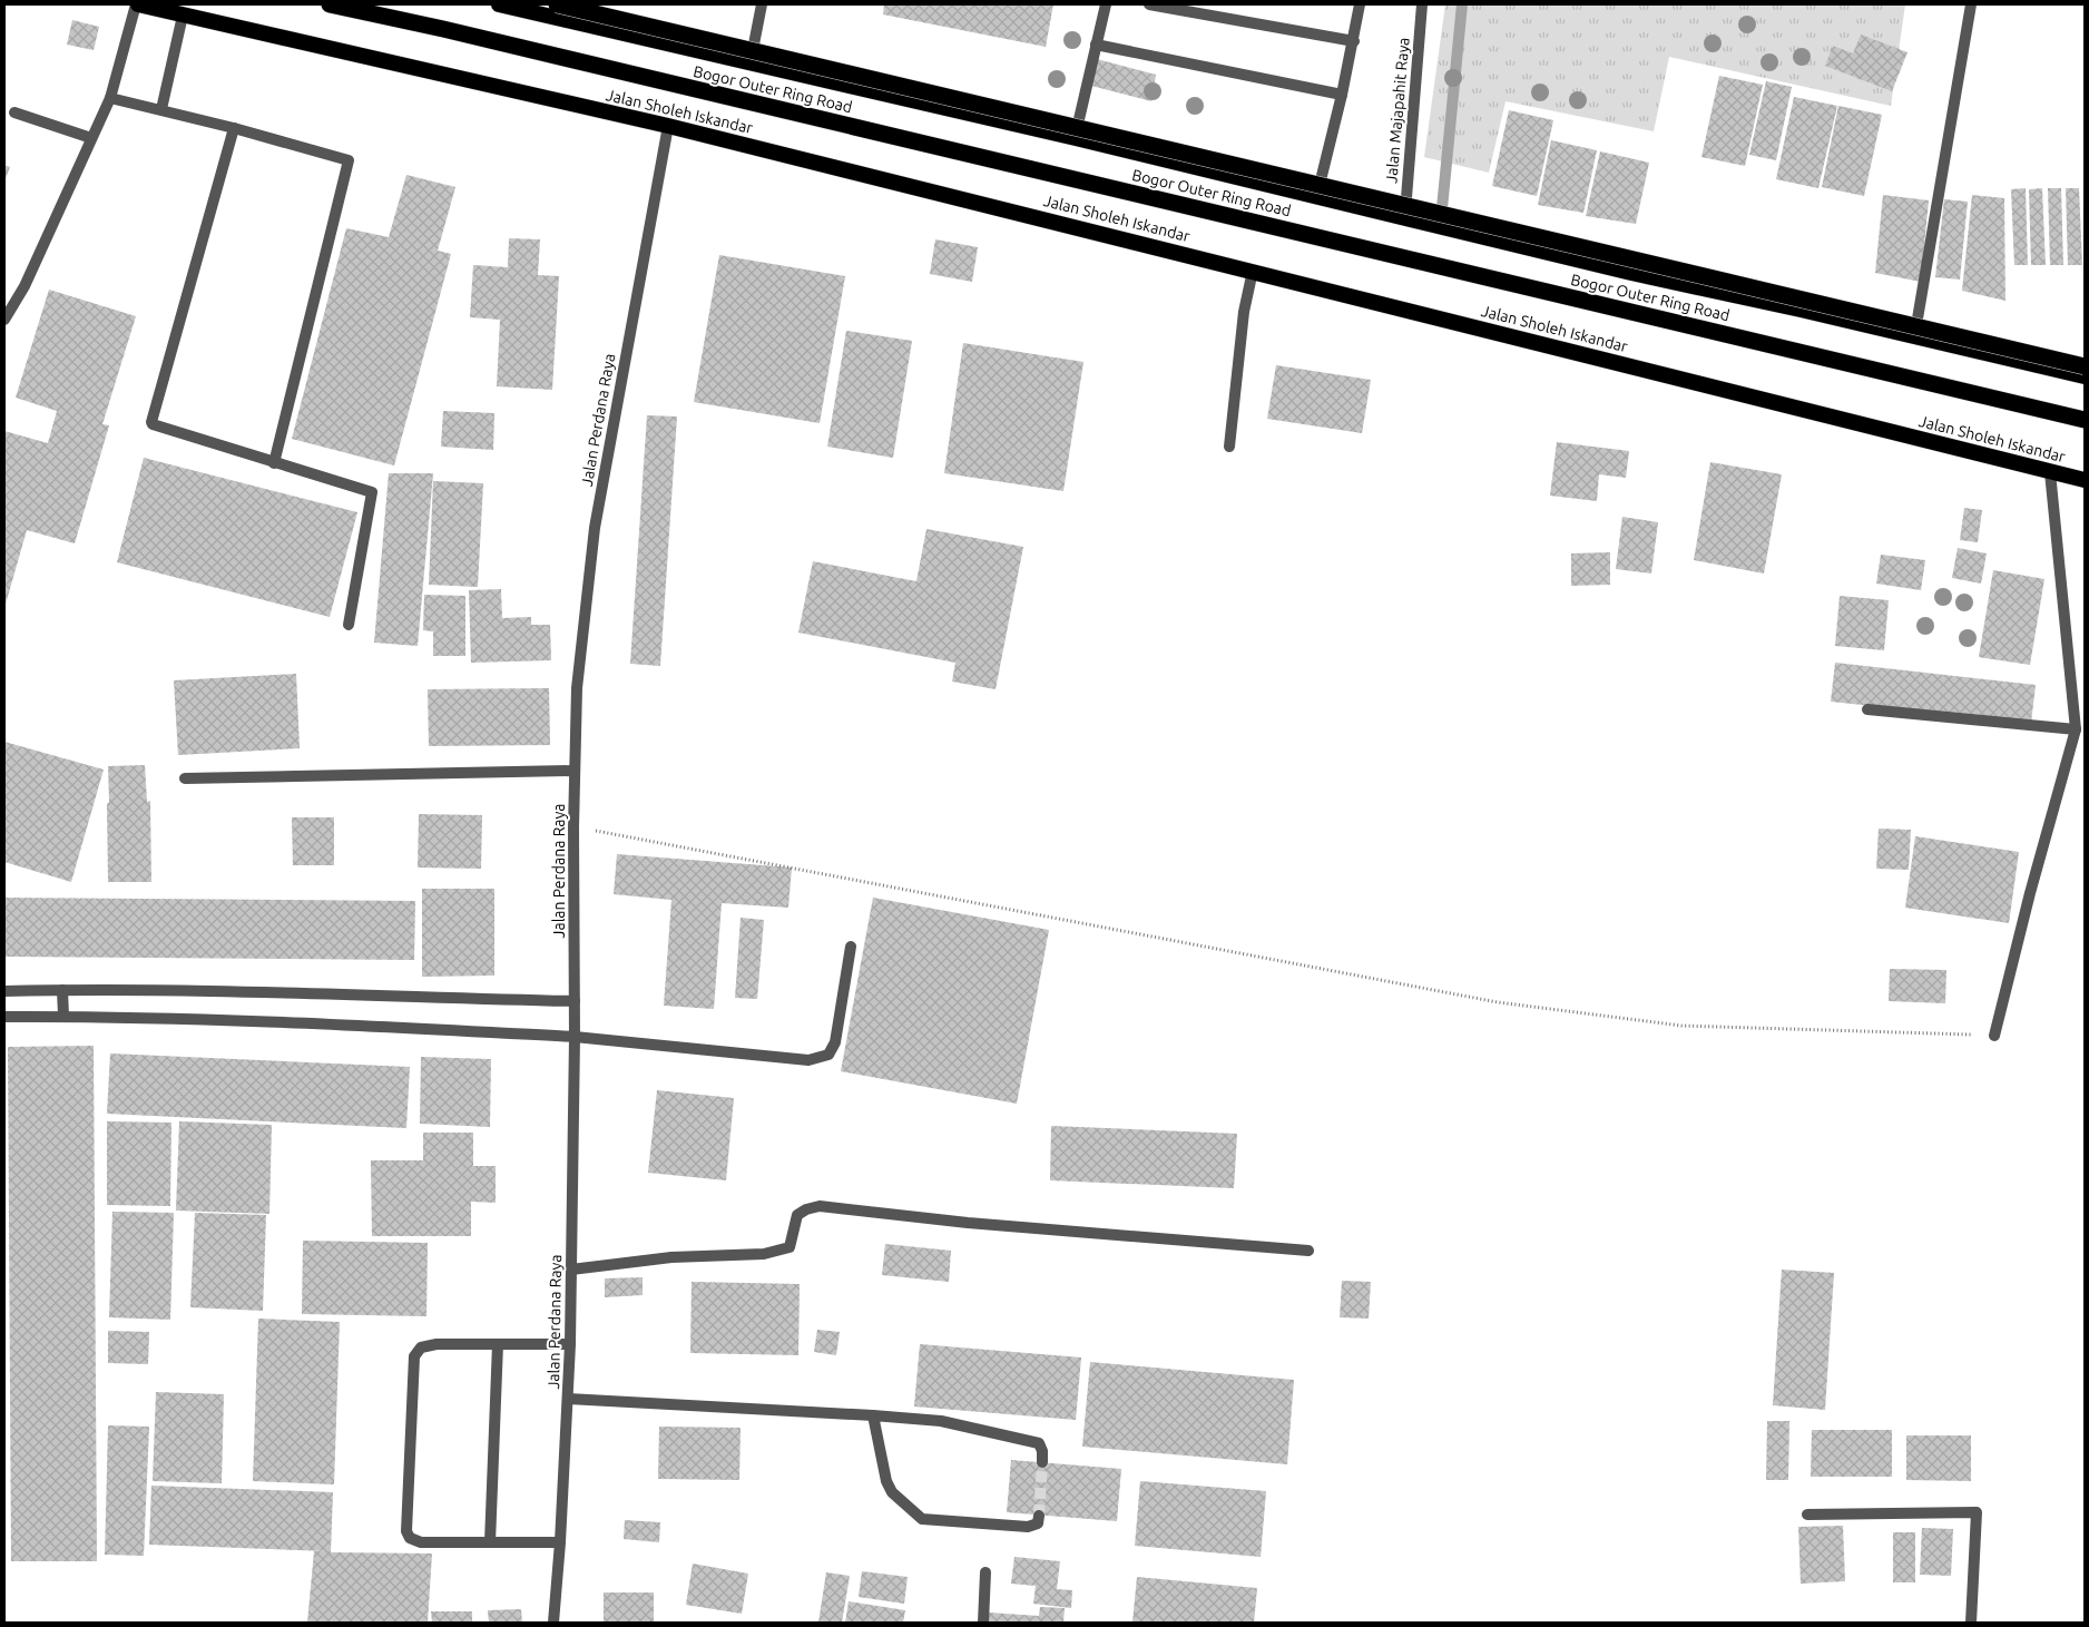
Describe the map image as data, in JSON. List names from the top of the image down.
{
  "streets": {
    "highway": ["Bogor Outer Ring Road", "Jalan Sholeh Iskandar"],
    "street": ["Jalan Majapahit Raya", "Jalan Perdana Raya"]
  },
  "crossings": [
    ["Jalan Sholeh Iskandar", "Jalan Perdana Raya"]
  ]
}
